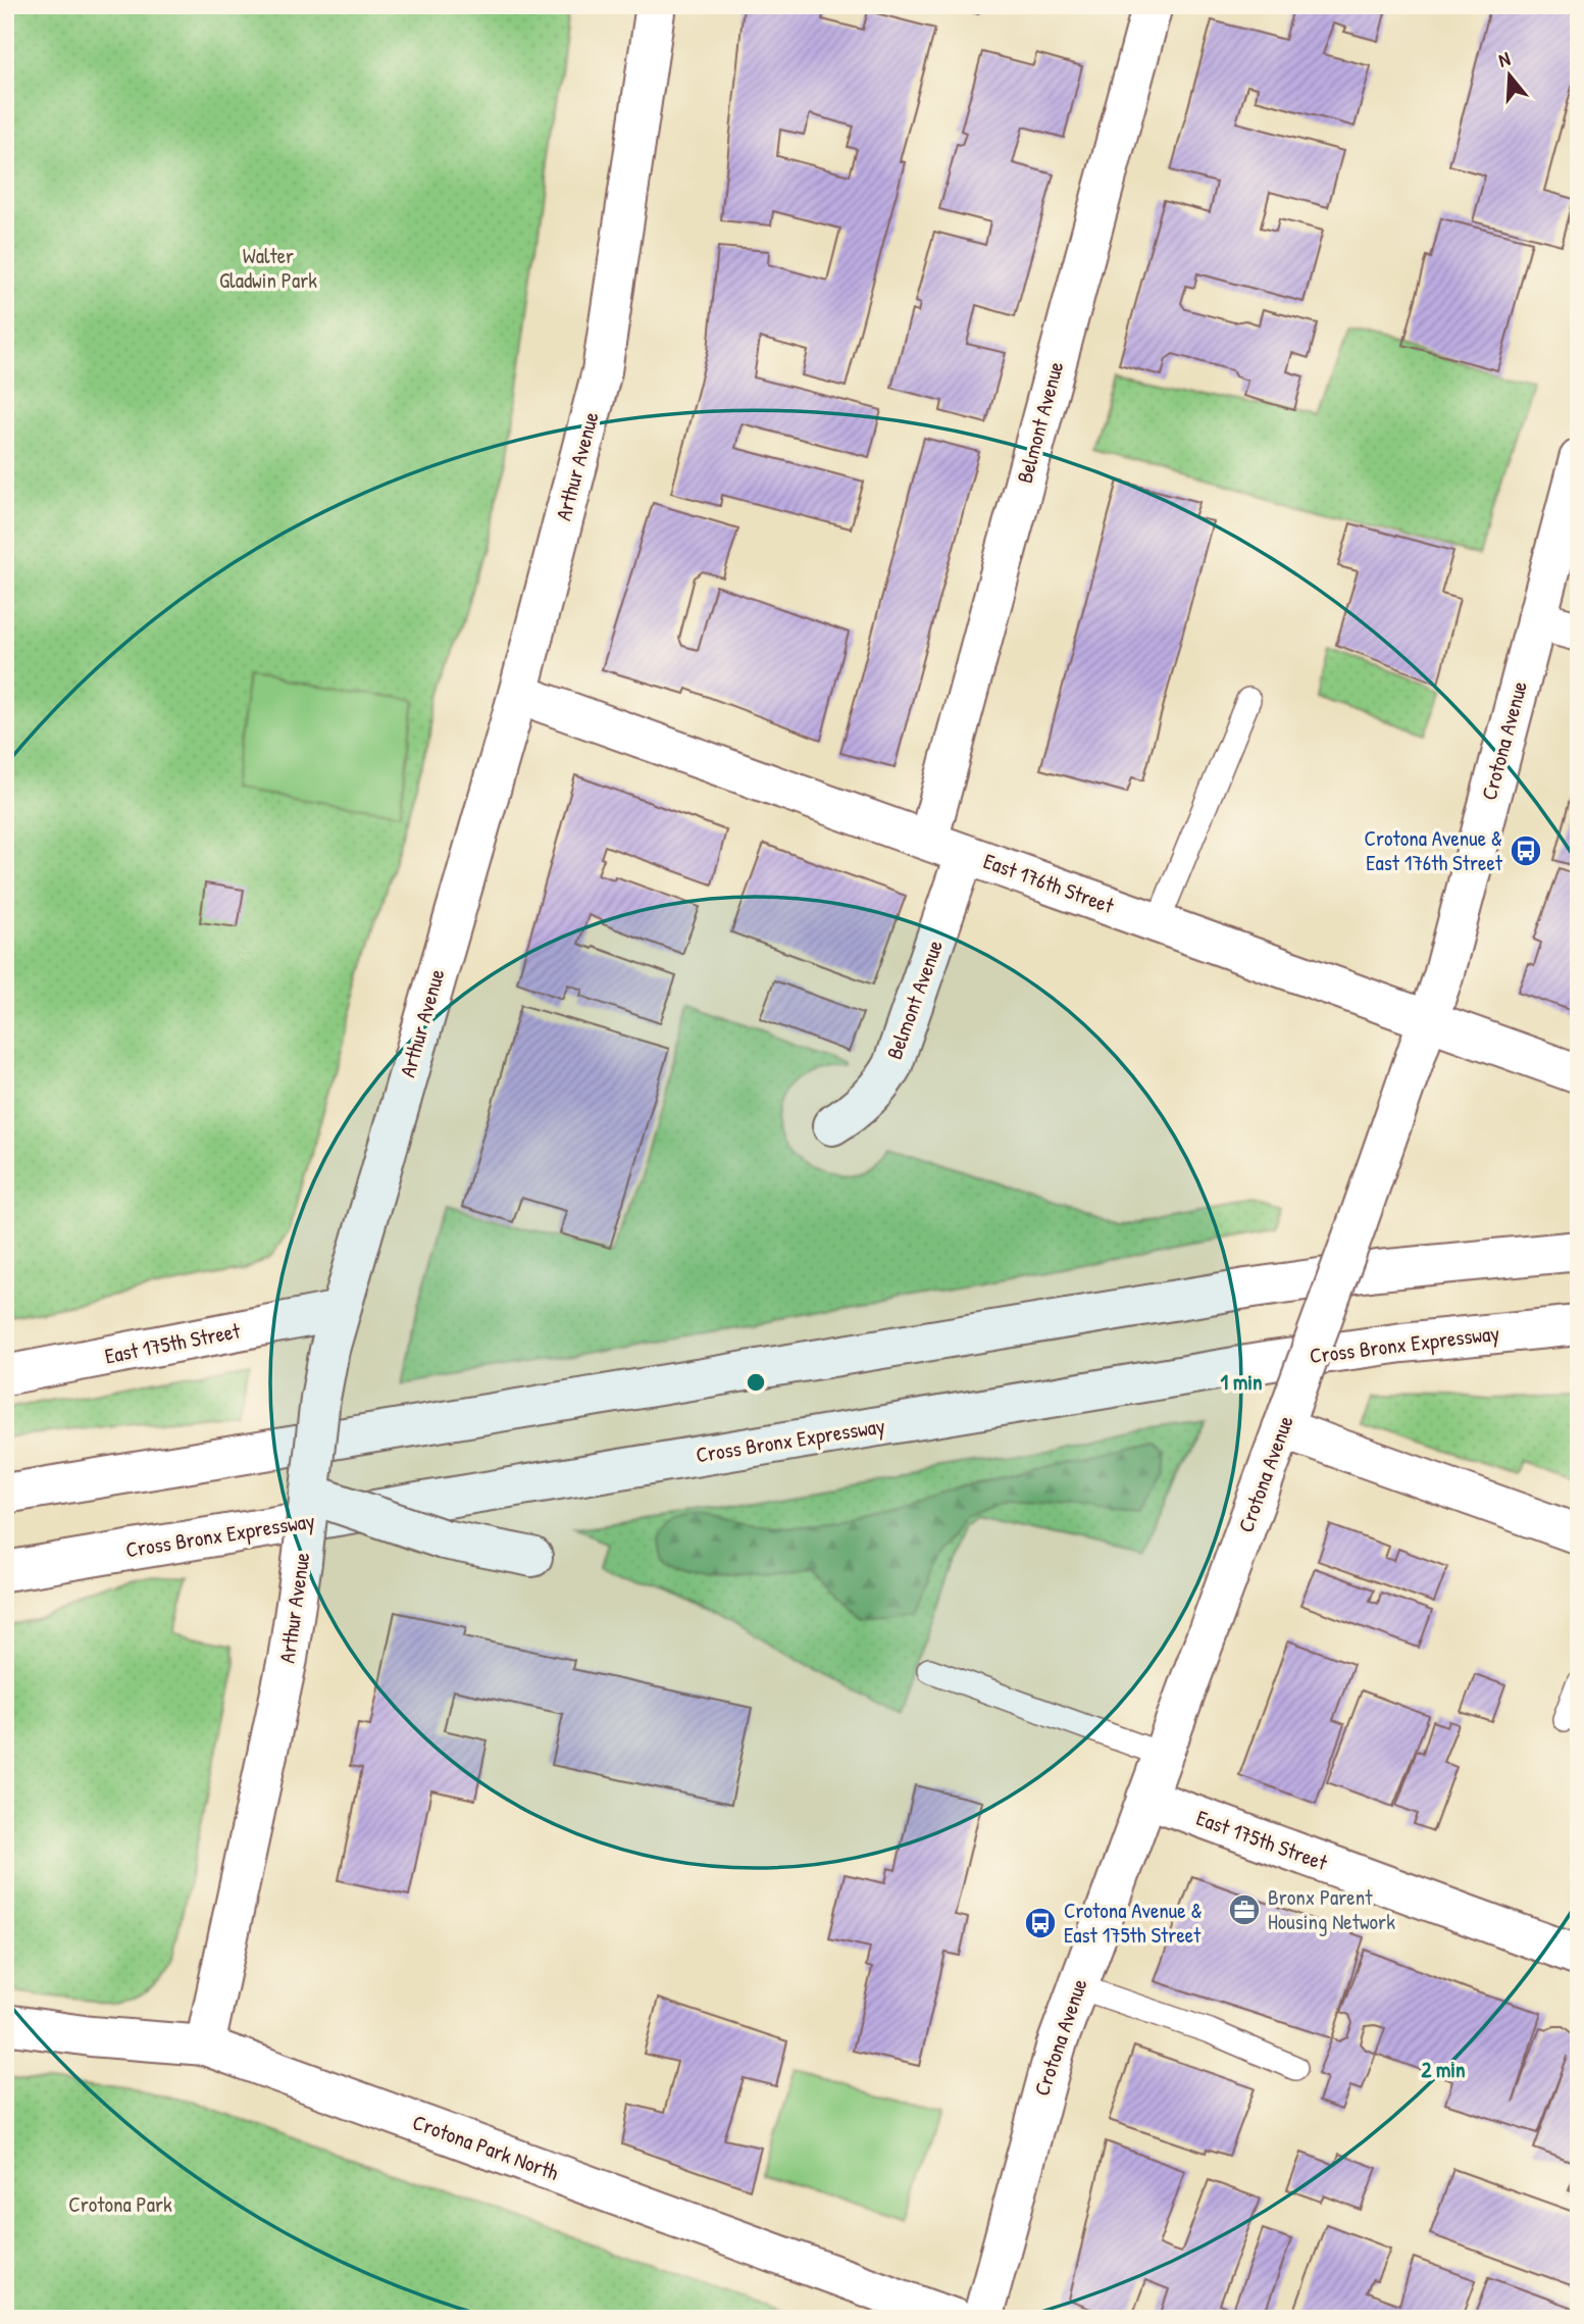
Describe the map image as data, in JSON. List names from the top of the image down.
{
  "streets": {
    "main road": [
      "Belmont Avenue",
      "Arthur Avenue",
      "Crotona Avenue",
      "East 176th Street",
      "East 175th Street",
      "Cross Bronx Expressway",
      "Crotona Park North"
    ]
  },
  "crossings": [
    ["Belmont Avenue", "East 176th Street"],
    ["Arthur Avenue", "East 176th Street"],
    ["Arthur Avenue", "East 175th Street"],
    ["Arthur Avenue", "Crotona Park North"],
    ["Crotona Avenue", "East 176th Street"],
    ["Crotona Avenue", "East 175th Street"]
  ],
  "parks": ["Walter Gladwin Park", "Crotona Park"],
  "places": {
    "bus stop": ["Crotona Avenue & East 176th Street", "Crotona Avenue & East 175th Street"],
    "office": ["Bronx Parent Housing Network"]
  },
  "north": "top",
  "rings": ["1 min", "2 min"]
}
